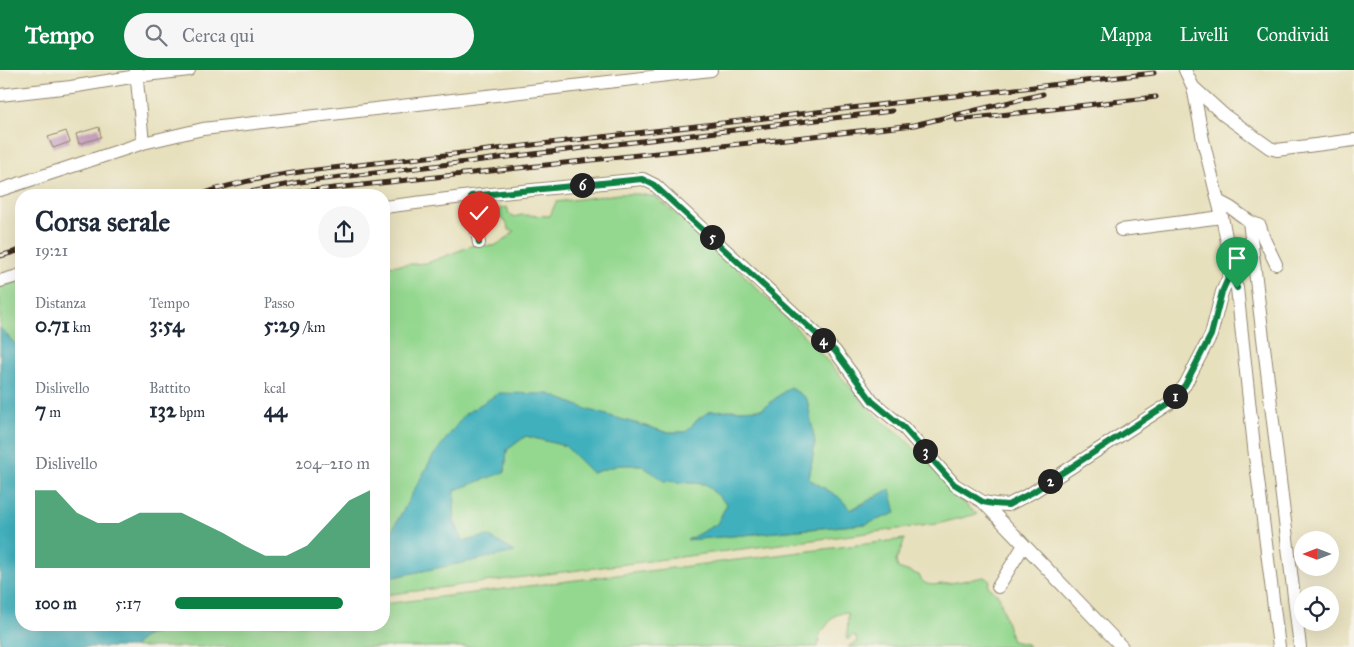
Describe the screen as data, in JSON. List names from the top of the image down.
{
  "north": "left",
  "page": {
    "header": "Tempo",
    "search": "Cerca qui",
    "nav": ["Mappa", "Livelli", "Condividi"],
    "pins": [
      "6",
      "5",
      "4",
      "1",
      "3",
      "2"
    ],
    "heading": ["Corsa serale", "19:21"],
    "stats": [
      ["Distanza", "0.71 km"],
      ["Tempo", "3:54"],
      ["Passo", "5:29 /km"],
      ["Dislivello", "7 m"],
      ["Battito", "132 bpm"],
      ["kcal", "44"]
    ],
    "chart": ["Dislivello", "204–210 m"],
    "list": [
      {
        "name": "100 m",
        "note": "5:17"
      }
    ]
  }
}
